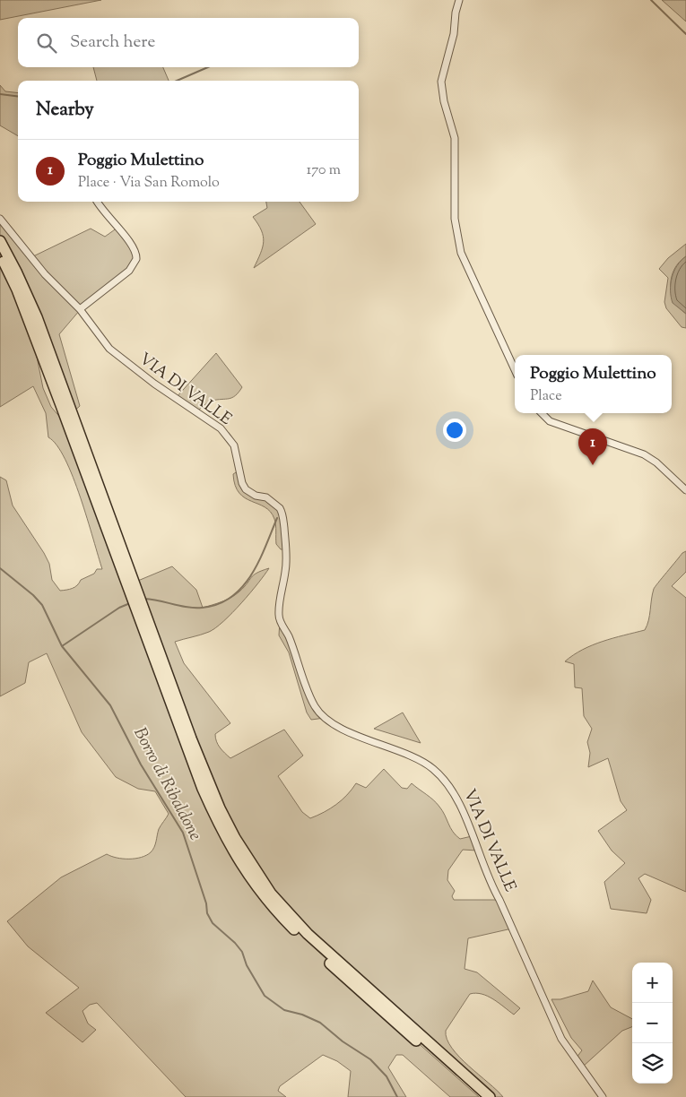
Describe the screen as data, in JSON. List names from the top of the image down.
{
  "streets": {
    "street": ["VIA DI VALLE"]
  },
  "water": ["Borro di Ribaldone"],
  "page": {
    "search": "Search here",
    "heading": "Nearby",
    "list": [
      {
        "mark": "1",
        "name": "Poggio Mulettino",
        "note": "Place · Via San Romolo",
        "value": "170 m"
      }
    ],
    "popup": ["Poggio Mulettino", "Place"],
    "pins": "1",
    "map_buttons": ["+", "−"]
  }
}
